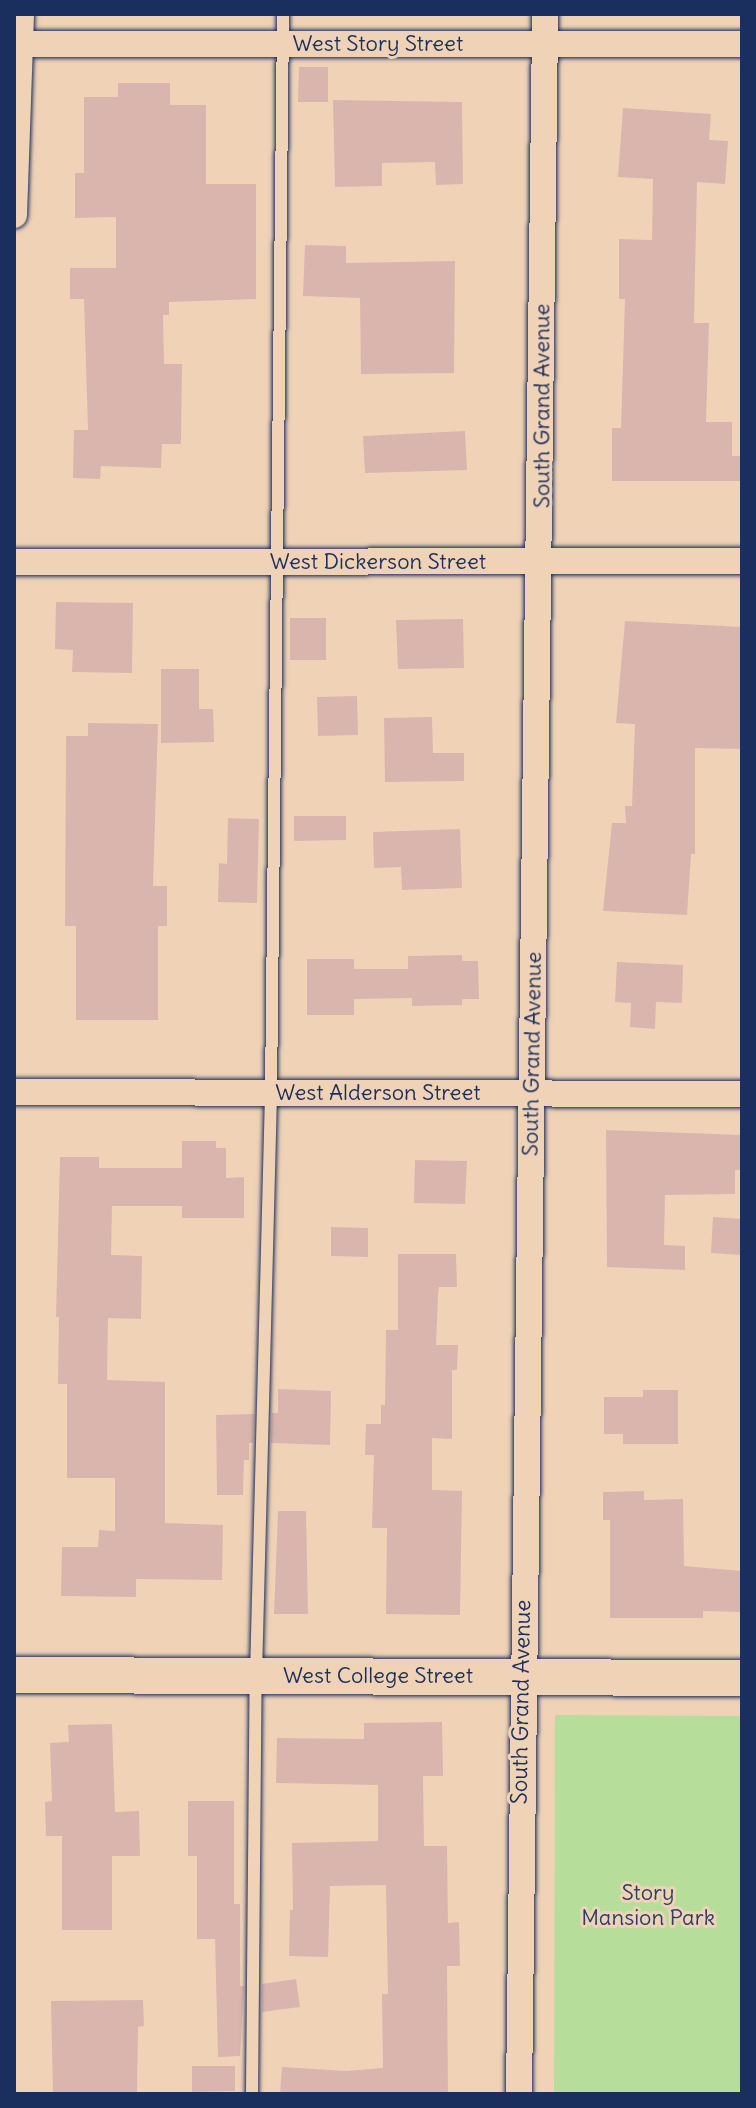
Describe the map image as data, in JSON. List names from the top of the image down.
{
  "streets": {
    "main road": ["West College Street"],
    "street": [
      "West Story Street",
      "South Grand Avenue",
      "West Dickerson Street",
      "West Alderson Street"
    ]
  },
  "crossings": [
    ["West Story Street", "South Grand Avenue"],
    ["South Grand Avenue", "West Dickerson Street"],
    ["South Grand Avenue", "West Alderson Street"],
    ["South Grand Avenue", "West College Street"]
  ],
  "parks": ["Story Mansion Park"]
}
